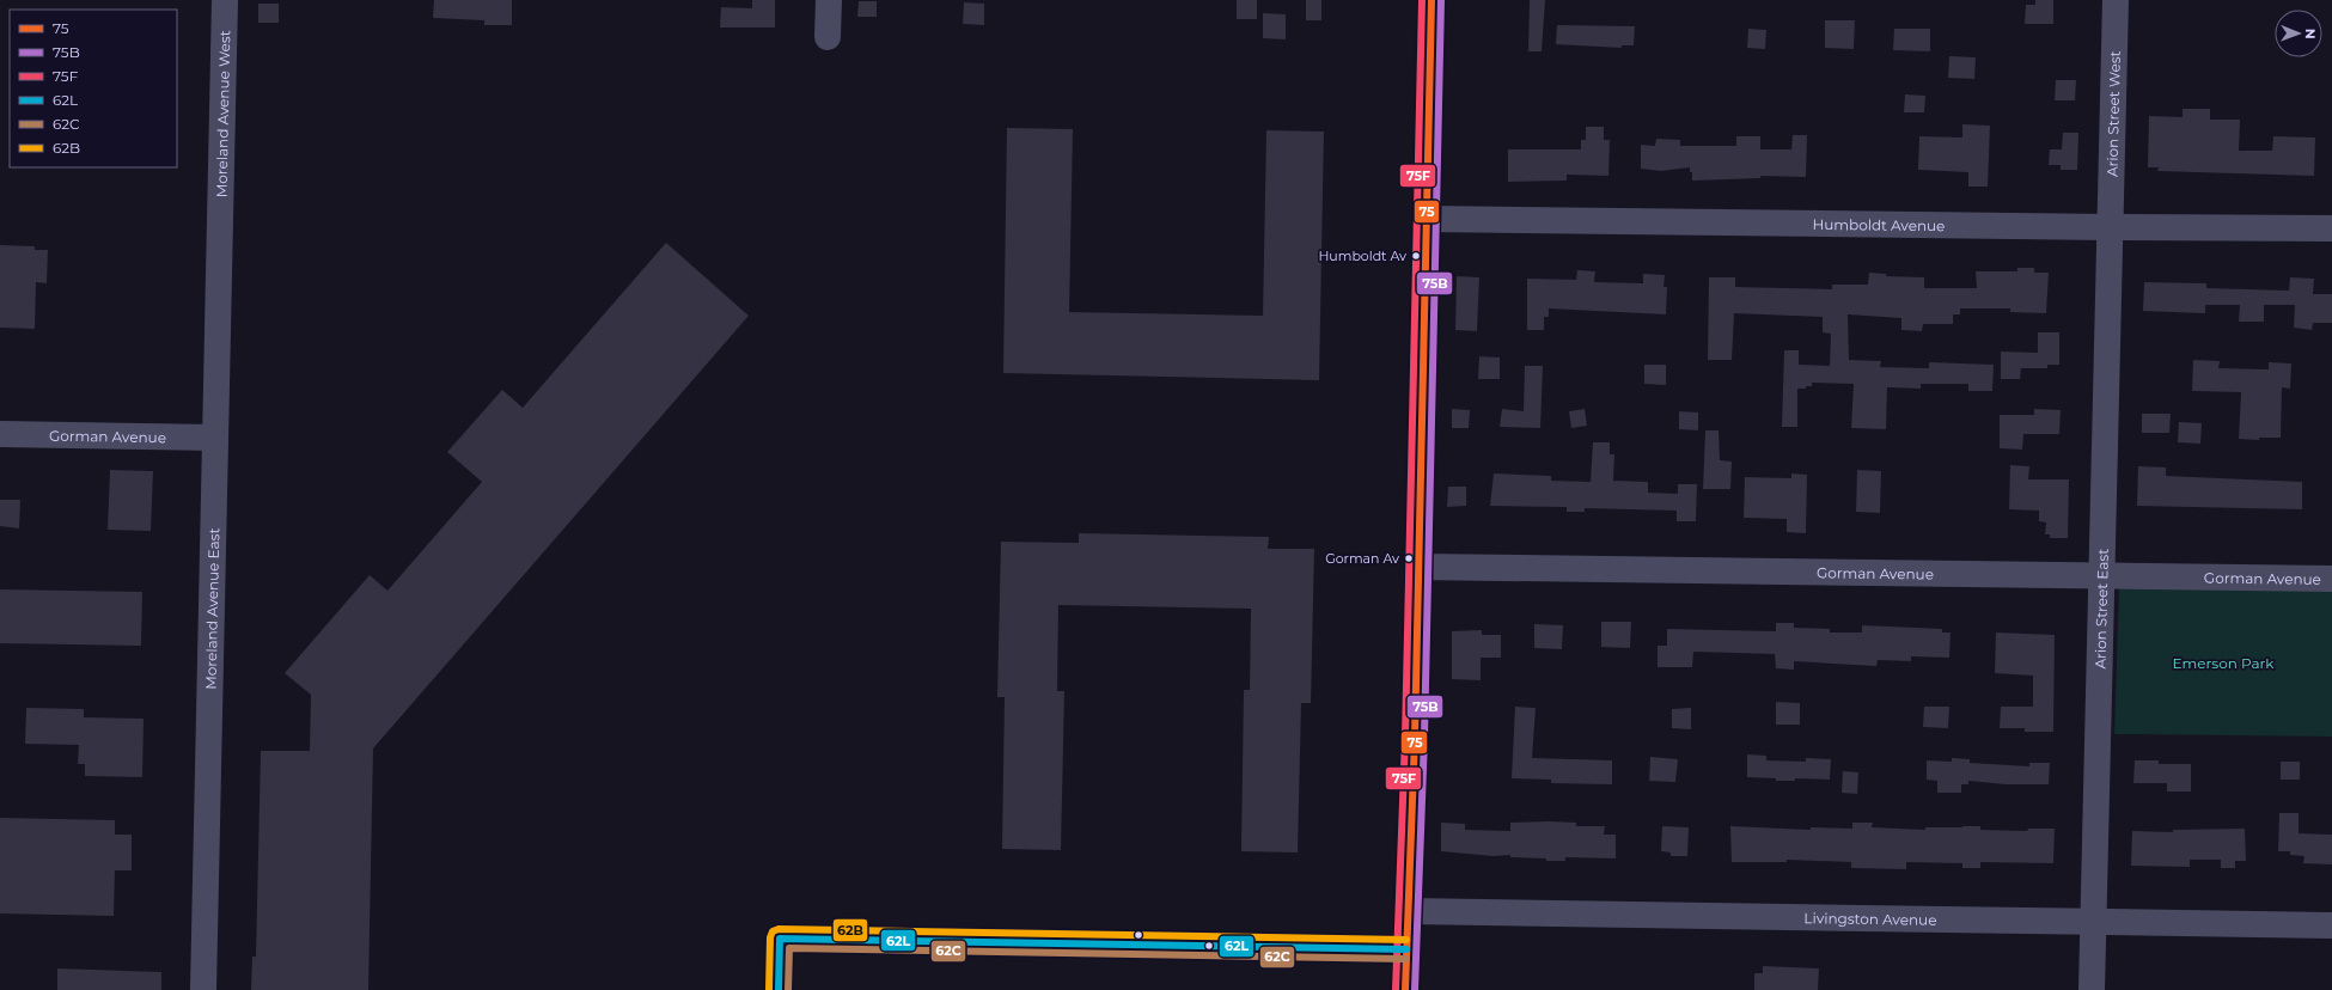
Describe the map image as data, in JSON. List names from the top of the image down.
{
  "streets": {
    "street": [
      "Moreland Avenue West",
      "Arion Street West",
      "Humboldt Avenue",
      "Gorman Avenue",
      "Moreland Avenue East",
      "Arion Street East",
      "Livingston Avenue"
    ]
  },
  "crossings": [
    ["Moreland Avenue West", "Moreland Avenue East"],
    ["Arion Street West", "Humboldt Avenue"],
    ["Arion Street West", "Arion Street East"],
    ["Humboldt Avenue", "Arion Street East"],
    ["Gorman Avenue", "Moreland Avenue East"],
    ["Gorman Avenue", "Arion Street East"],
    ["Arion Street East", "Livingston Avenue"]
  ],
  "parks": ["Emerson Park"],
  "places": ["Humboldt Av", "Gorman Av"],
  "lines": [
    "transit line 75",
    "transit line 75B",
    "transit line 75F",
    "transit line 62B",
    "transit line 62L",
    "transit line 62C"
  ],
  "legend": [
    "75",
    "75B",
    "75F",
    "62L",
    "62C",
    "62B"
  ],
  "north": "right"
}
